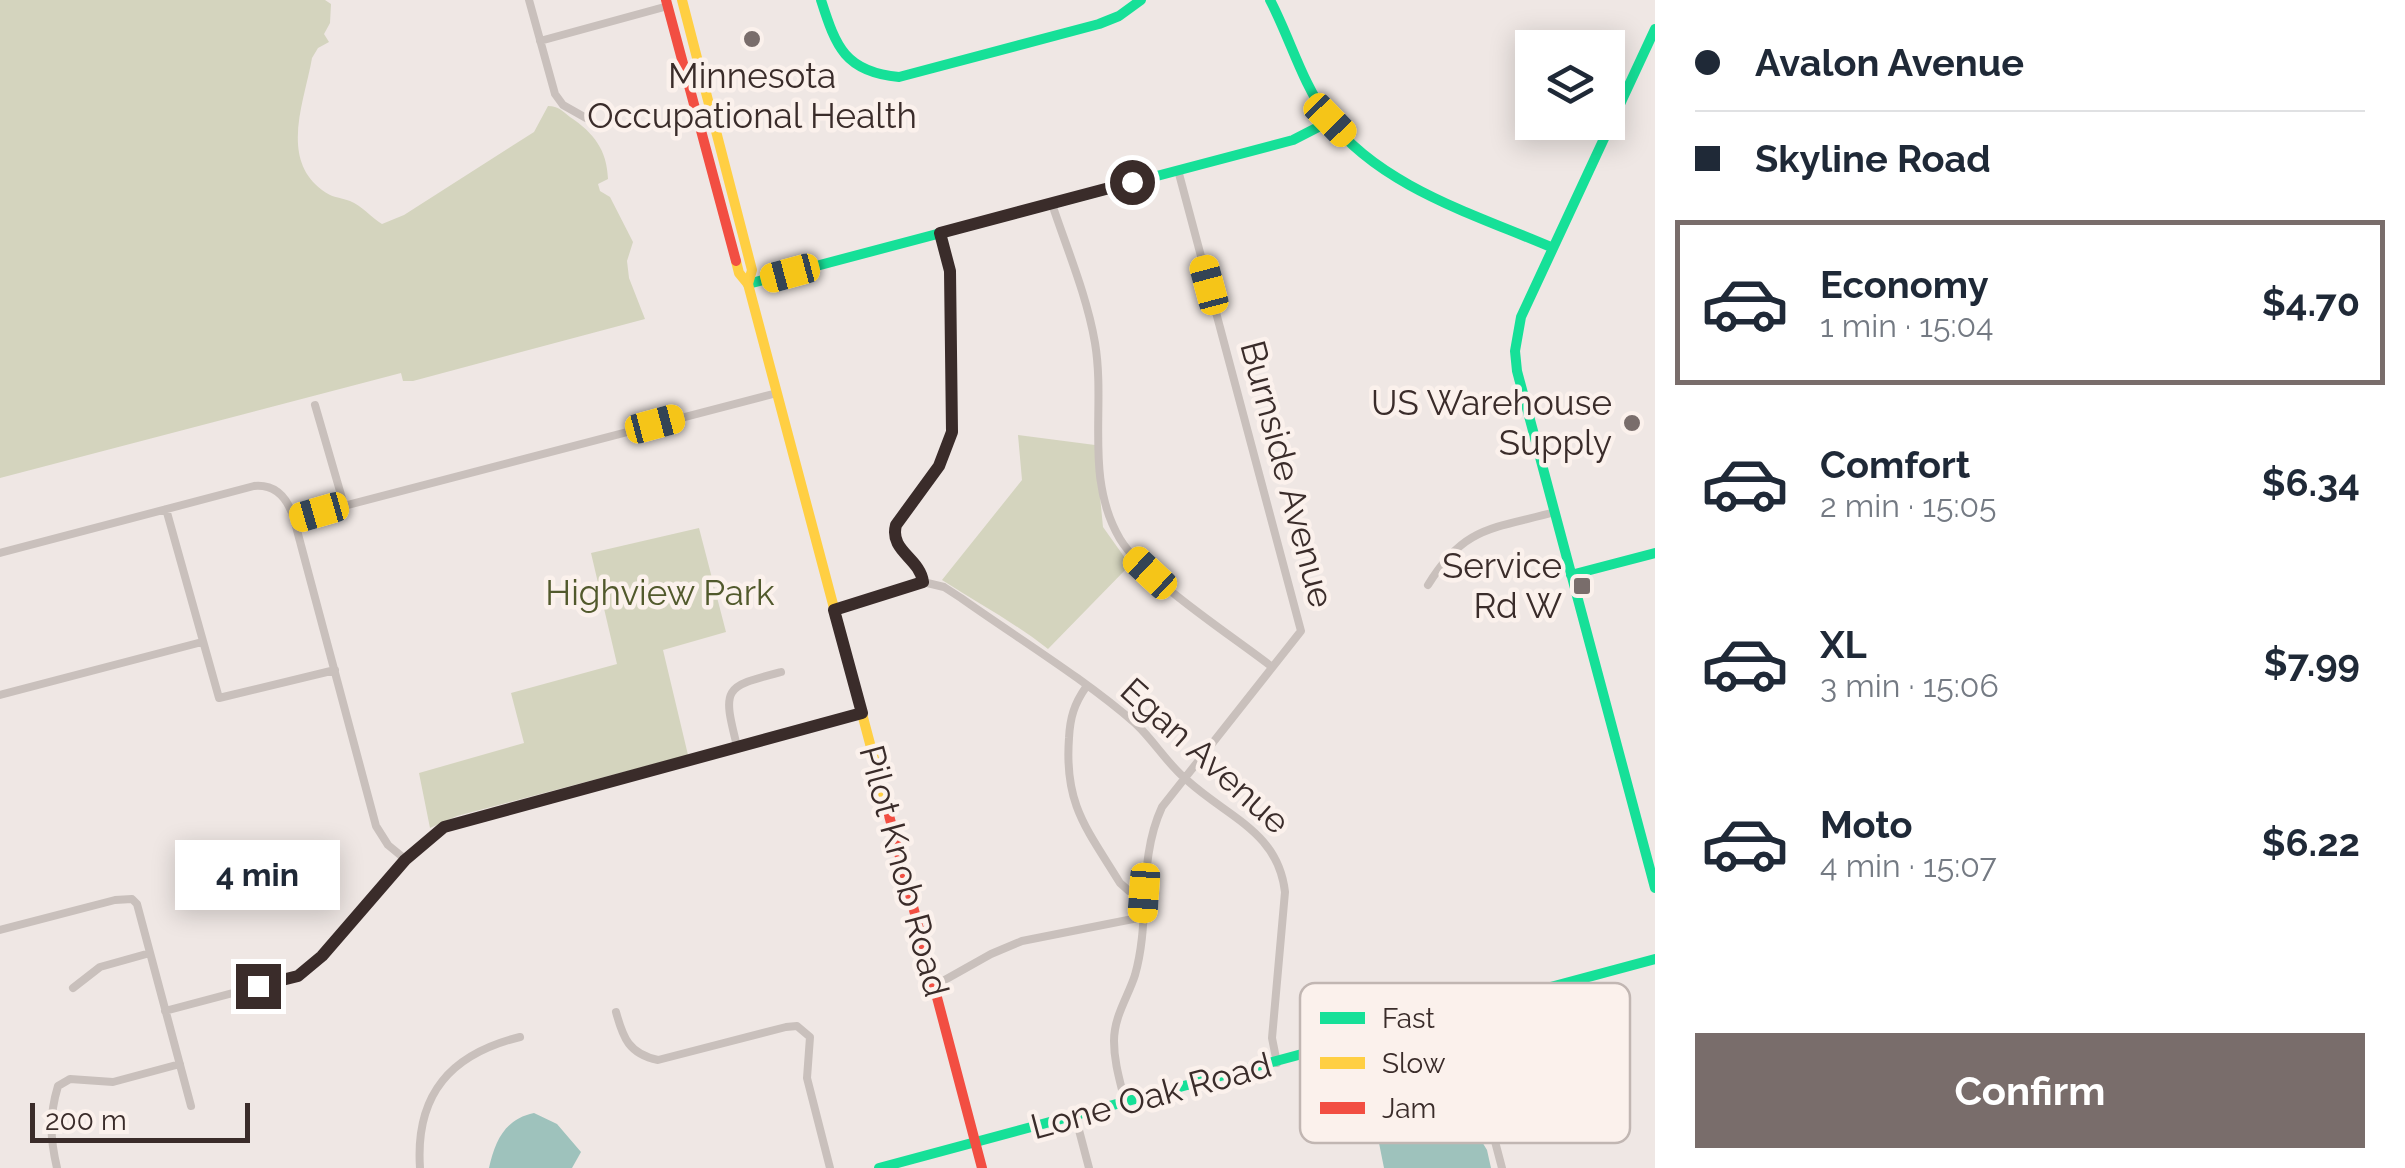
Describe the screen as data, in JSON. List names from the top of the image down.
{
  "streets": {
    "street": [
      "Burnside Avenue",
      "Egan Avenue",
      "Pilot Knob Road",
      "Lone Oak Road"
    ]
  },
  "crossings": [
    ["Burnside Avenue", "Egan Avenue"],
    ["Burnside Avenue", "Lone Oak Road"],
    ["Egan Avenue", "Lone Oak Road"],
    ["Pilot Knob Road", "Lone Oak Road"]
  ],
  "parks": ["Highview Park"],
  "places": {
    "other": ["Minnesota Occupational Health", "US Warehouse Supply"],
    "transit": ["Service Rd W"]
  },
  "legend": ["Fast", "Slow", "Jam"],
  "scale_bar": "200 m",
  "page": {
    "banner": ["Avalon Avenue", "Skyline Road"],
    "list": [
      {
        "name": "Economy",
        "note": "1 min · 15:04",
        "value": "$4.70"
      },
      {
        "name": "Comfort",
        "note": "2 min · 15:05",
        "value": "$6.34"
      },
      {
        "name": "XL",
        "note": "3 min · 15:06",
        "value": "$7.99"
      },
      {
        "name": "Moto",
        "note": "4 min · 15:07",
        "value": "$6.22"
      }
    ],
    "bubble": "4 min",
    "buttons": "Confirm",
    "scale": "200 m"
  }
}
